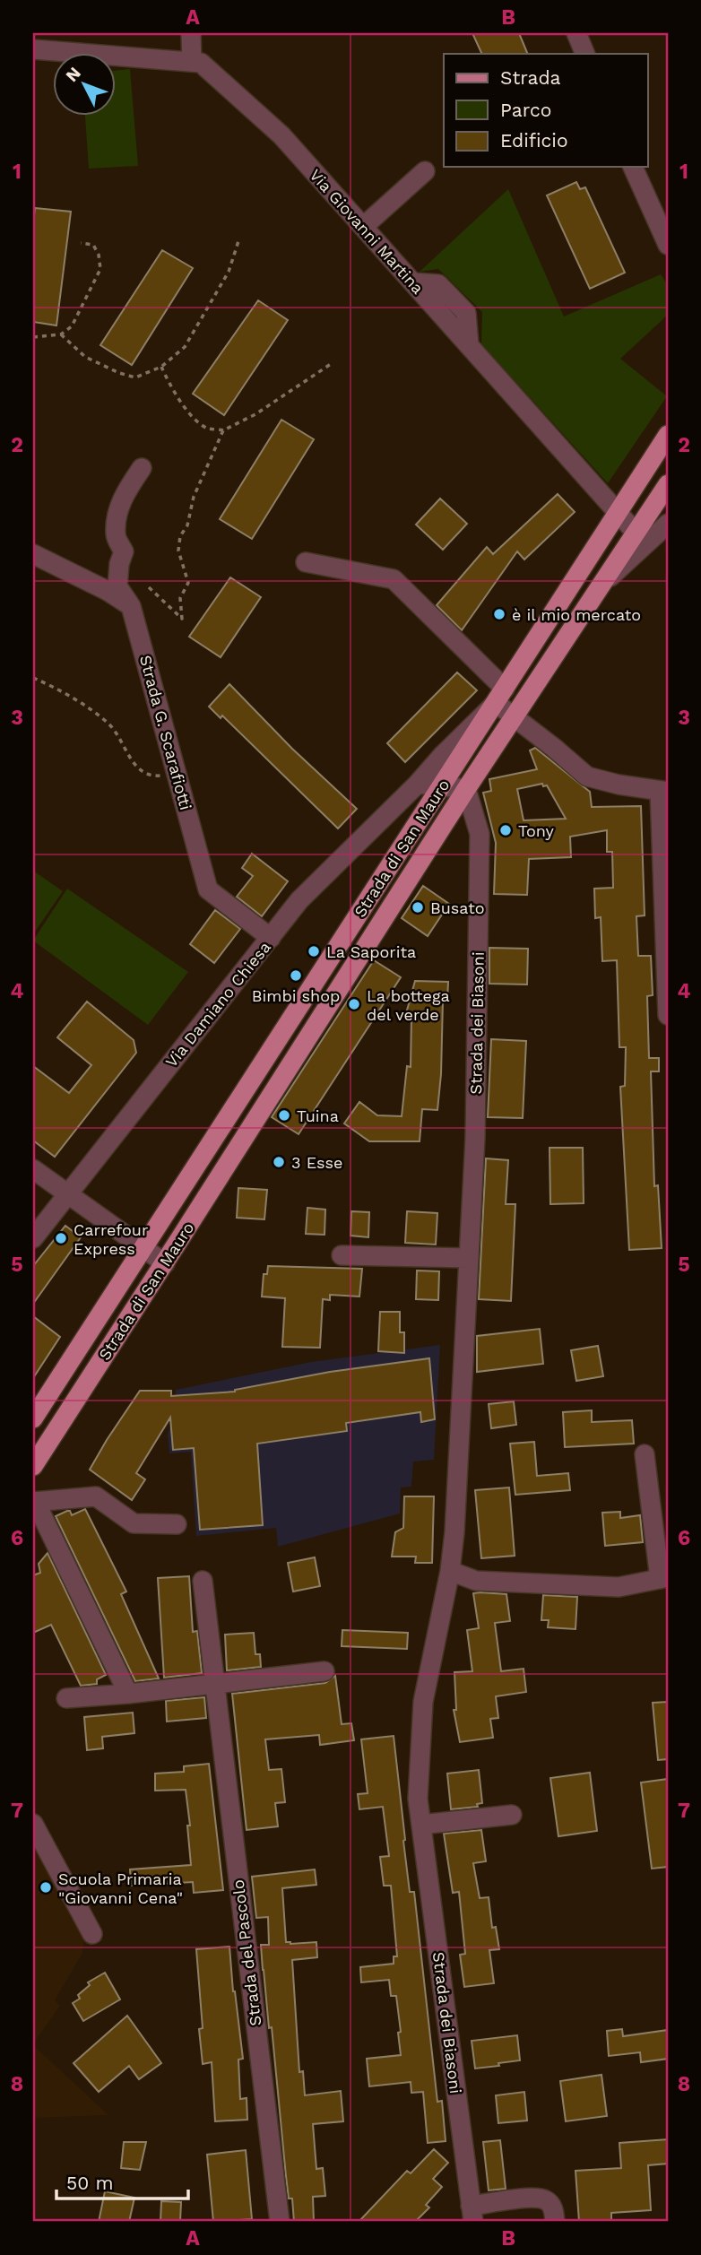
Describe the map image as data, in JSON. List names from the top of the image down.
{
  "streets": {
    "main road": ["Strada di San Mauro"],
    "street": [
      "Via Giovanni Martina",
      "Strada G. Scarafiotti",
      "Via Damiano Chiesa",
      "Strada dei Biasoni",
      "Strada del Pascolo"
    ]
  },
  "crossings": [
    ["Via Giovanni Martina", "Strada di San Mauro"],
    ["Strada G. Scarafiotti", "Via Damiano Chiesa"],
    ["Strada di San Mauro", "Via Damiano Chiesa"],
    ["Strada di San Mauro", "Strada dei Biasoni"]
  ],
  "places": [
    "è il mio mercato",
    "Tony",
    "Busato",
    "La Saporita",
    "Bimbi shop",
    "La bottega del verde",
    "Tuina",
    "3 Esse",
    "Carrefour Express",
    "Scuola Primaria \"Giovanni Cena\""
  ],
  "legend": ["Strada", "Parco", "Edificio"],
  "scale_bar": "50 m",
  "north": "top left",
  "grid": {
    "columns": ["A", "B"],
    "rows": [
      "1",
      "2",
      "3",
      "4",
      "5",
      "6",
      "7",
      "8"
    ]
  }
}
